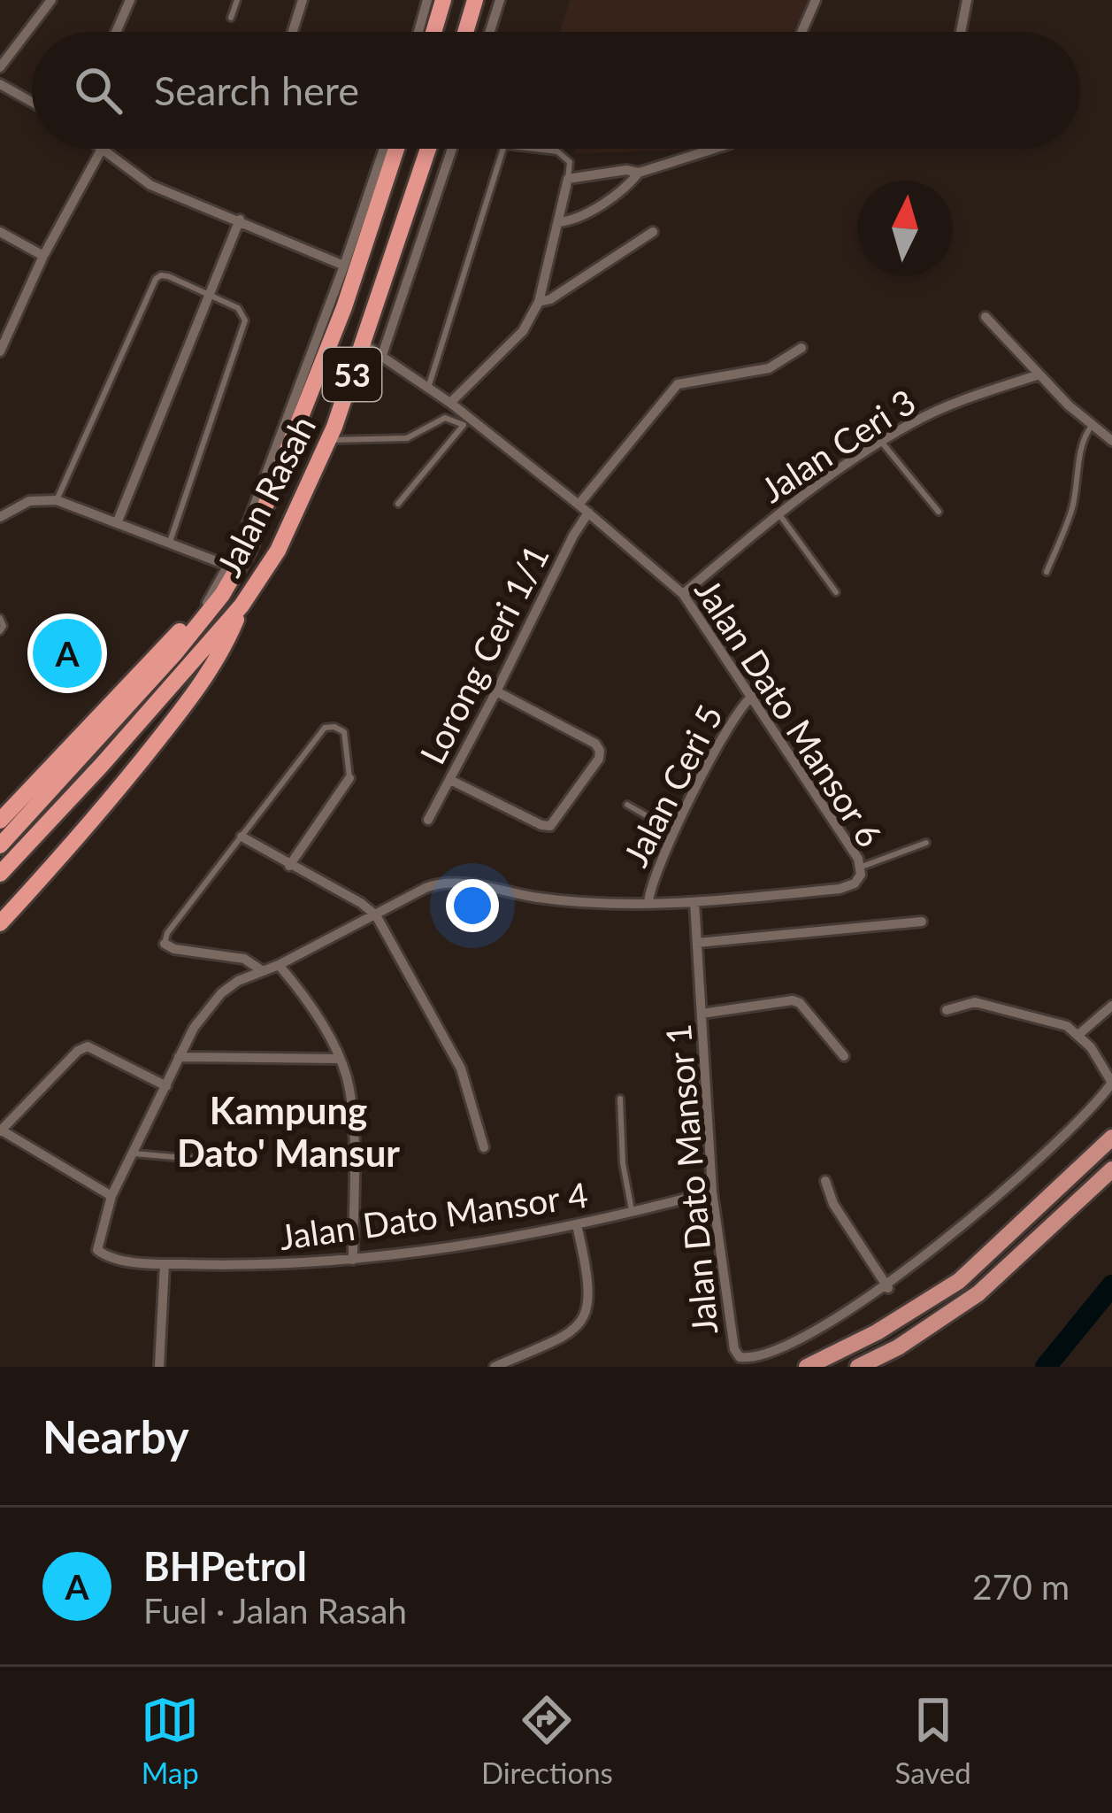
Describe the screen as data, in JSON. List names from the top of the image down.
{
  "streets": {
    "highway": ["53", "Jalan Rasah"],
    "street": [
      "Jalan Ceri 3",
      "Lorong Ceri 1/1",
      "Jalan Dato Mansor 6",
      "Jalan Ceri 5",
      "Jalan Dato Mansor 1",
      "Jalan Dato Mansor 4"
    ]
  },
  "crossings": [
    ["Jalan Ceri 3", "Jalan Dato Mansor 6"],
    ["Jalan Rasah", "Jalan Dato Mansor 6"],
    ["Lorong Ceri 1/1", "Jalan Dato Mansor 6"],
    ["Jalan Dato Mansor 6", "Jalan Ceri 5"],
    ["Jalan Dato Mansor 6", "Jalan Dato Mansor 1"],
    ["Jalan Dato Mansor 6", "Jalan Dato Mansor 4"],
    ["Jalan Dato Mansor 1", "Jalan Dato Mansor 4"]
  ],
  "districts": ["Kampung Dato' Mansur"],
  "north": "top",
  "page": {
    "search": "Search here",
    "pins": "A",
    "heading": "Nearby",
    "list": [
      {
        "mark": "A",
        "name": "BHPetrol",
        "note": "Fuel · Jalan Rasah",
        "value": "270 m"
      }
    ],
    "nav": ["Map", "Directions", "Saved"]
  }
}
